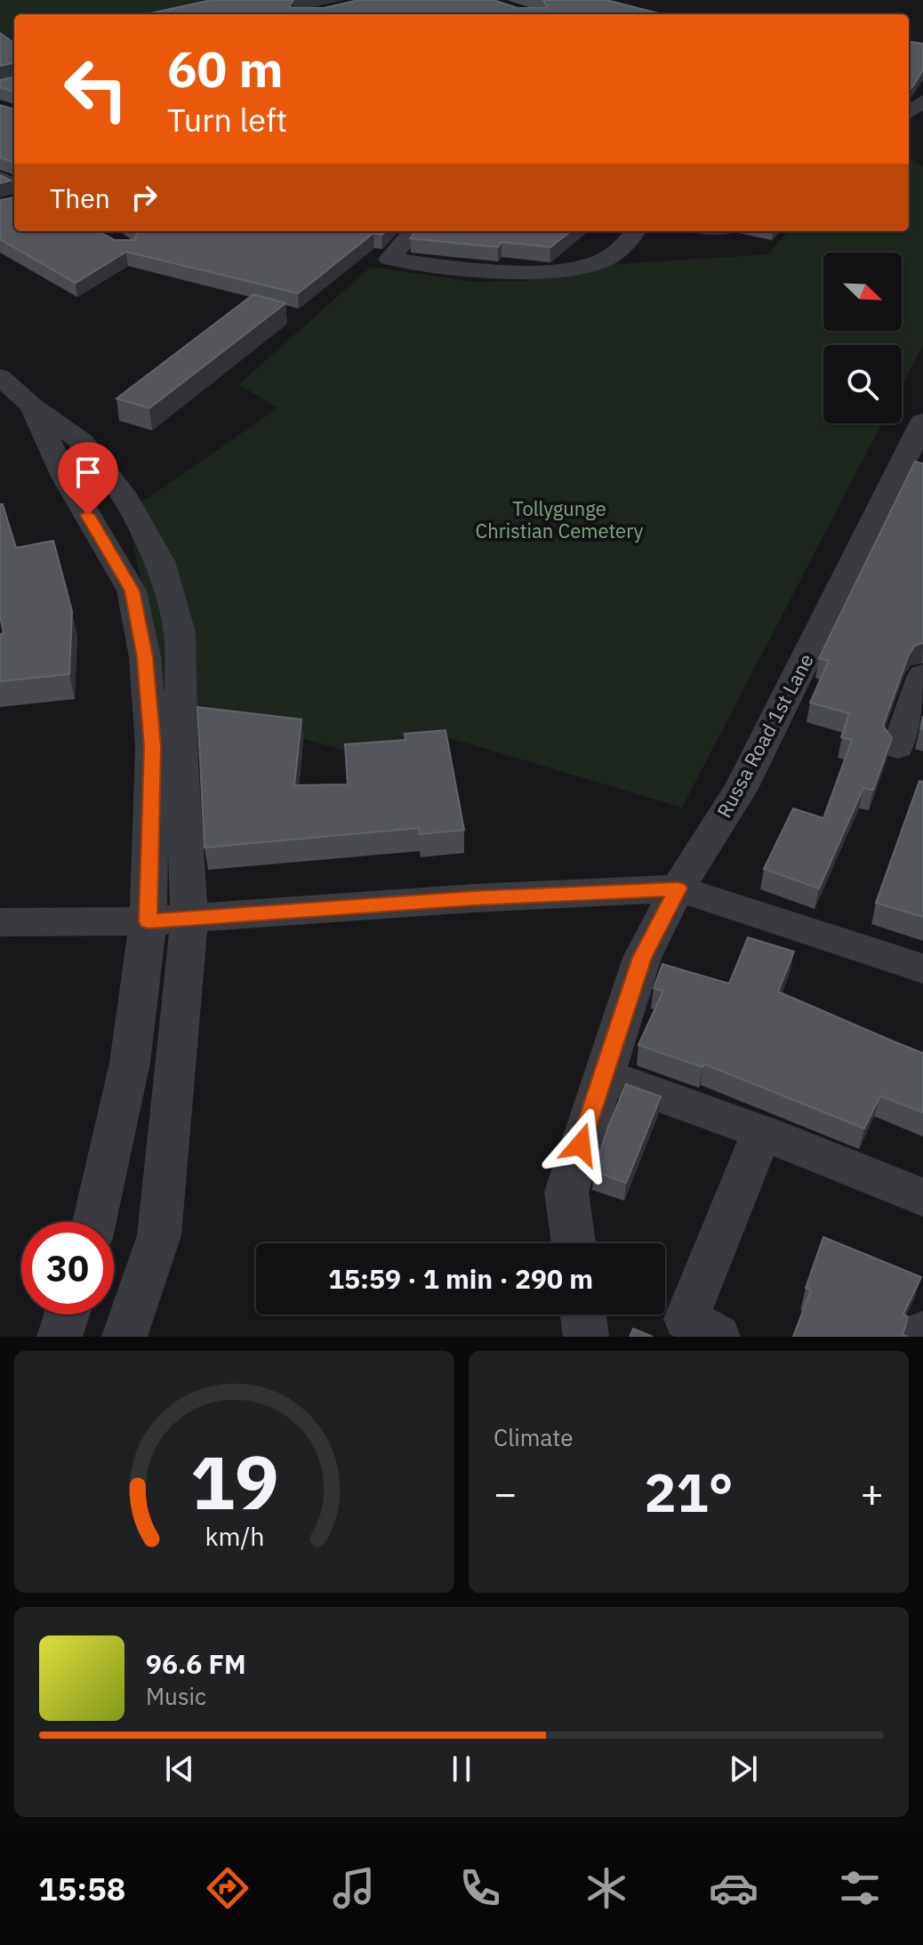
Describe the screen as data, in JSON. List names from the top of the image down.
{
  "streets": {
    "street": ["Russa Road 1st Lane"]
  },
  "parks": ["Tollygunge Christian Cemetery"],
  "north": "bottom right",
  "page": {
    "turn": ["60 m", "Turn left"],
    "then": "Then",
    "limit": "30",
    "trip": "15:59 · 1 min · 290 m",
    "tile": "Climate",
    "heat": ["−", "21°", "+"],
    "song": ["96.6 FM", "Music"],
    "tabs": "15:58",
    "gauge": ["19", "km/h"]
  }
}
